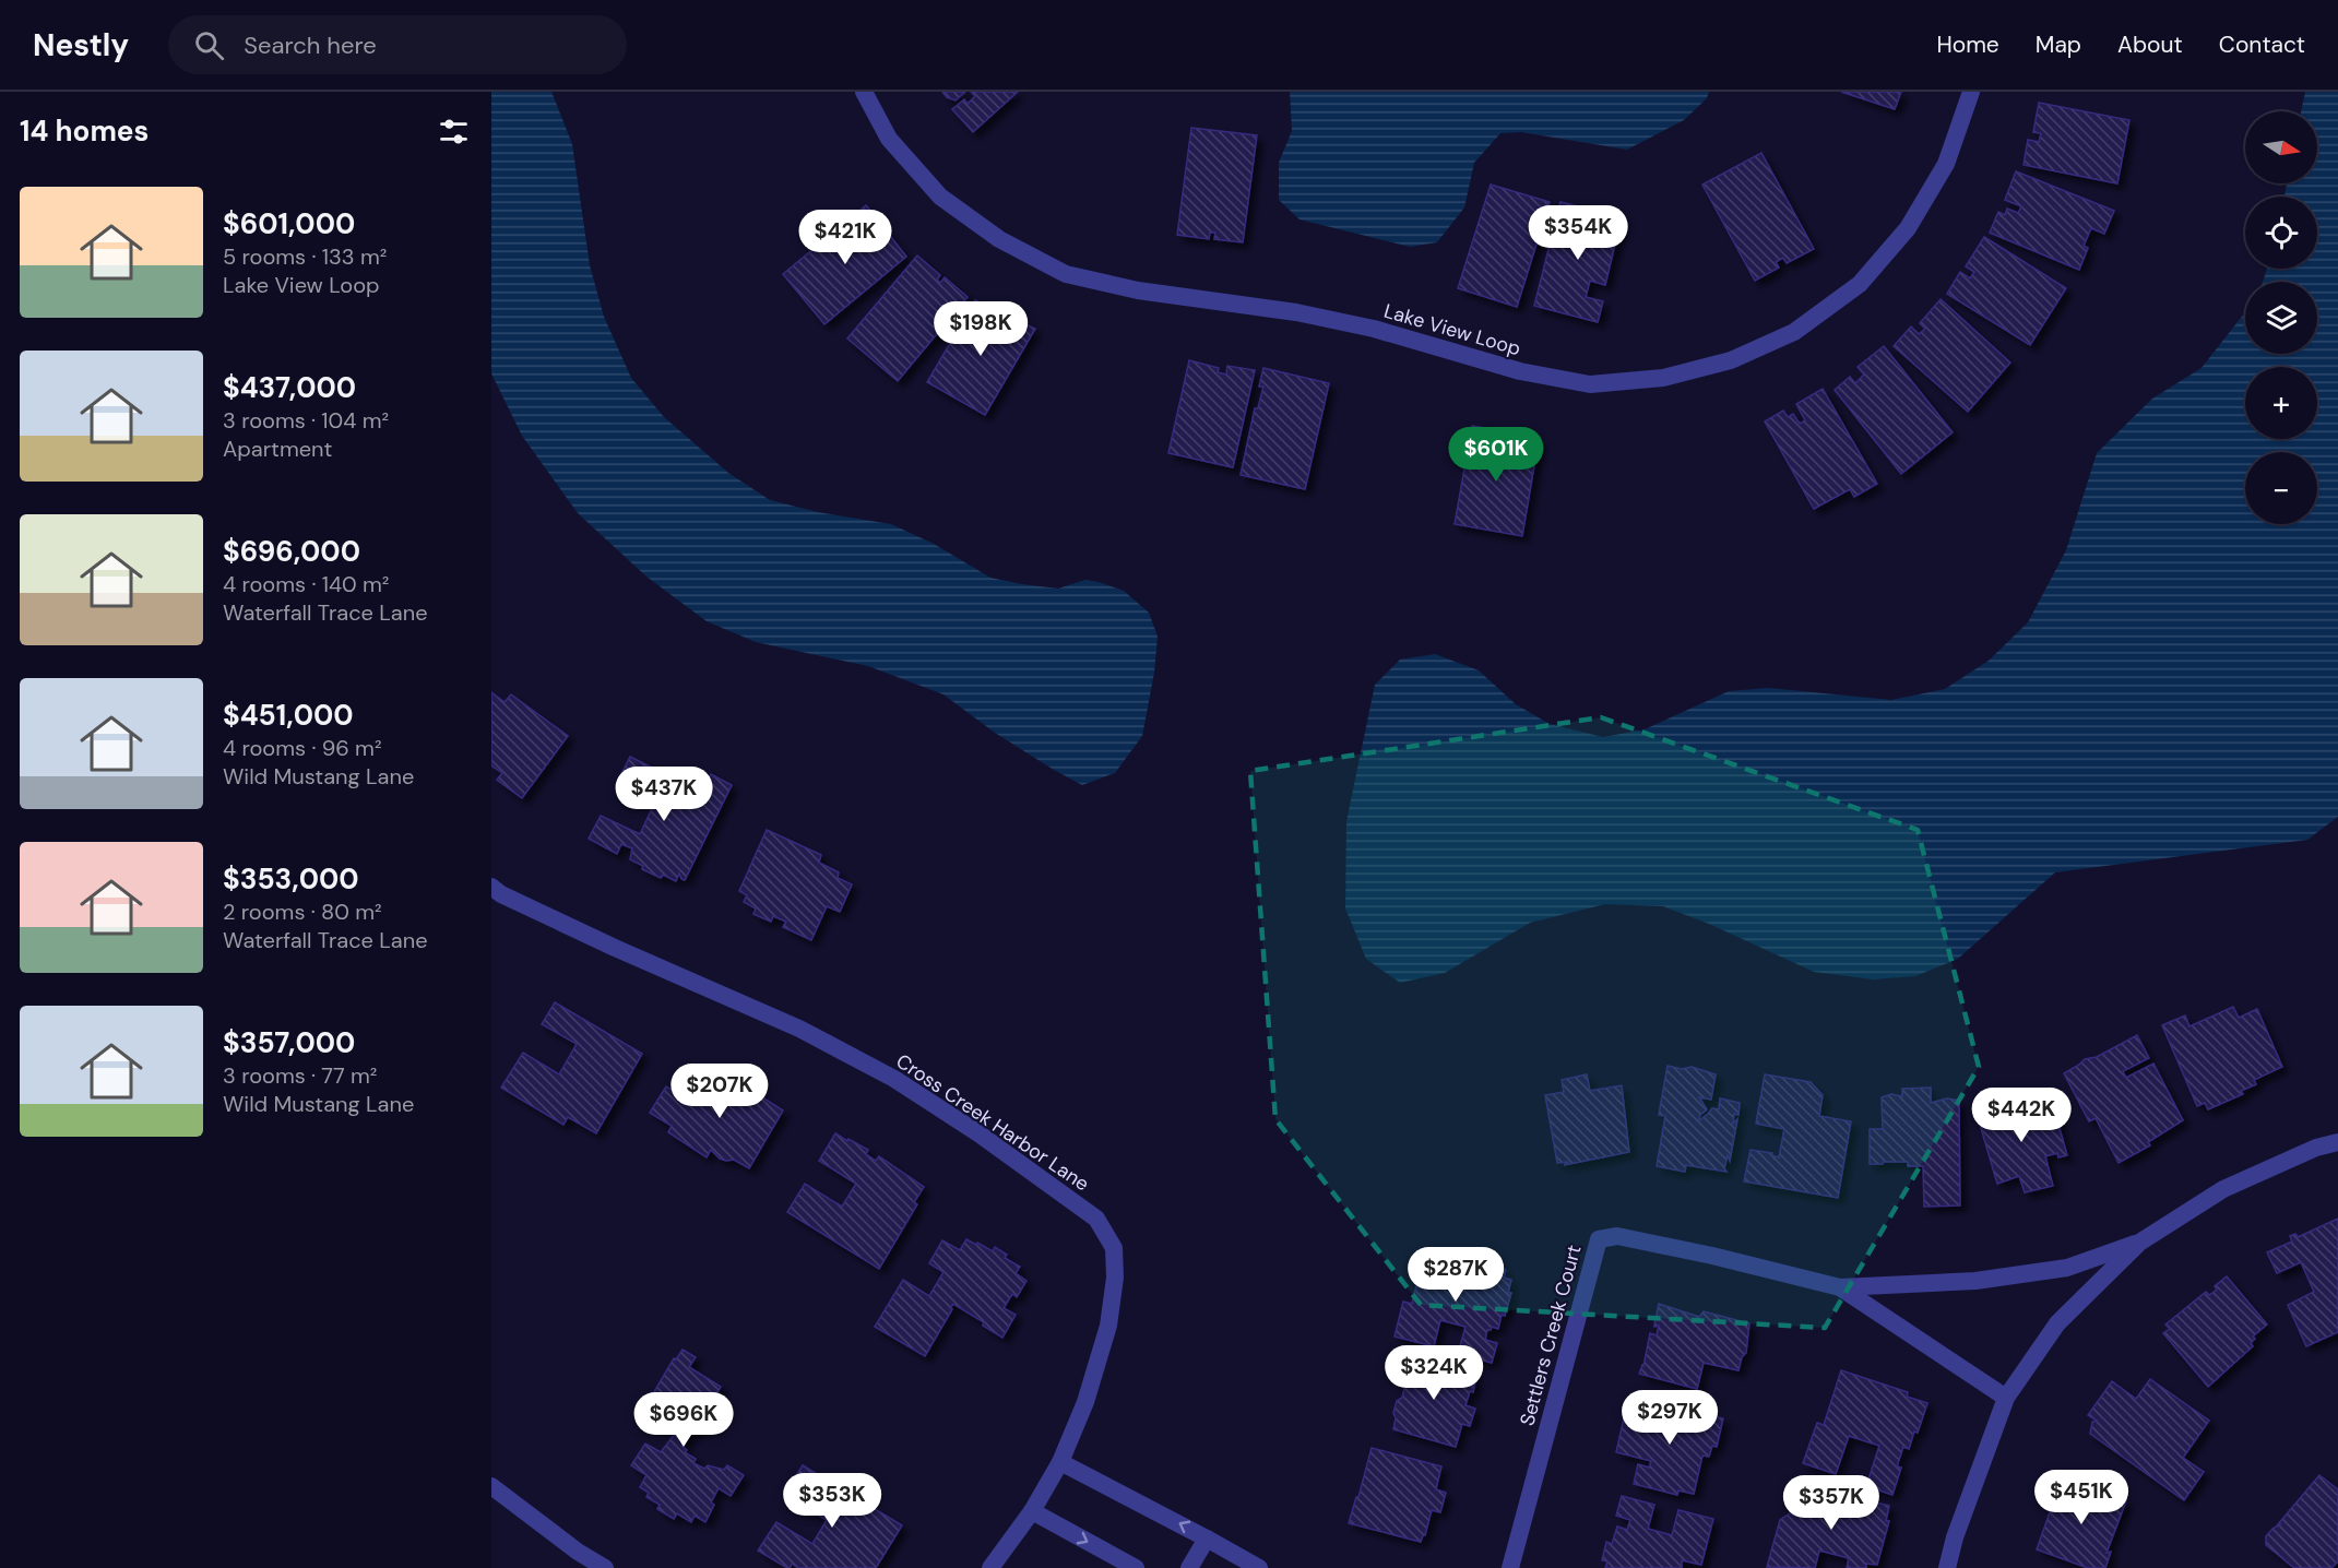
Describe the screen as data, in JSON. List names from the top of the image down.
{
  "streets": {
    "street": ["Lake View Loop", "Cross Creek Harbor Lane", "Settlers Creek Court"]
  },
  "north": "right",
  "page": {
    "header": "Nestly",
    "search": "Search here",
    "nav": [
      "Home",
      "Map",
      "About",
      "Contact"
    ],
    "heading": "14 homes",
    "map_buttons": ["+", "−"],
    "list": [
      {
        "name": "$601,000",
        "note": "5 rooms · 133 m² · Lake View Loop"
      },
      {
        "name": "$437,000",
        "note": "3 rooms · 104 m² · Apartment"
      },
      {
        "name": "$696,000",
        "note": "4 rooms · 140 m² · Waterfall Trace Lane"
      },
      {
        "name": "$451,000",
        "note": "4 rooms · 96 m² · Wild Mustang Lane"
      },
      {
        "name": "$353,000",
        "note": "2 rooms · 80 m² · Waterfall Trace Lane"
      },
      {
        "name": "$357,000",
        "note": "3 rooms · 77 m² · Wild Mustang Lane"
      }
    ],
    "price": [
      "$354K",
      "$421K",
      "$198K",
      "$601K",
      "$437K",
      "$207K",
      "$442K",
      "$287K",
      "$324K",
      "$297K",
      "$696K",
      "$451K",
      "$353K",
      "$357K"
    ]
  }
}
